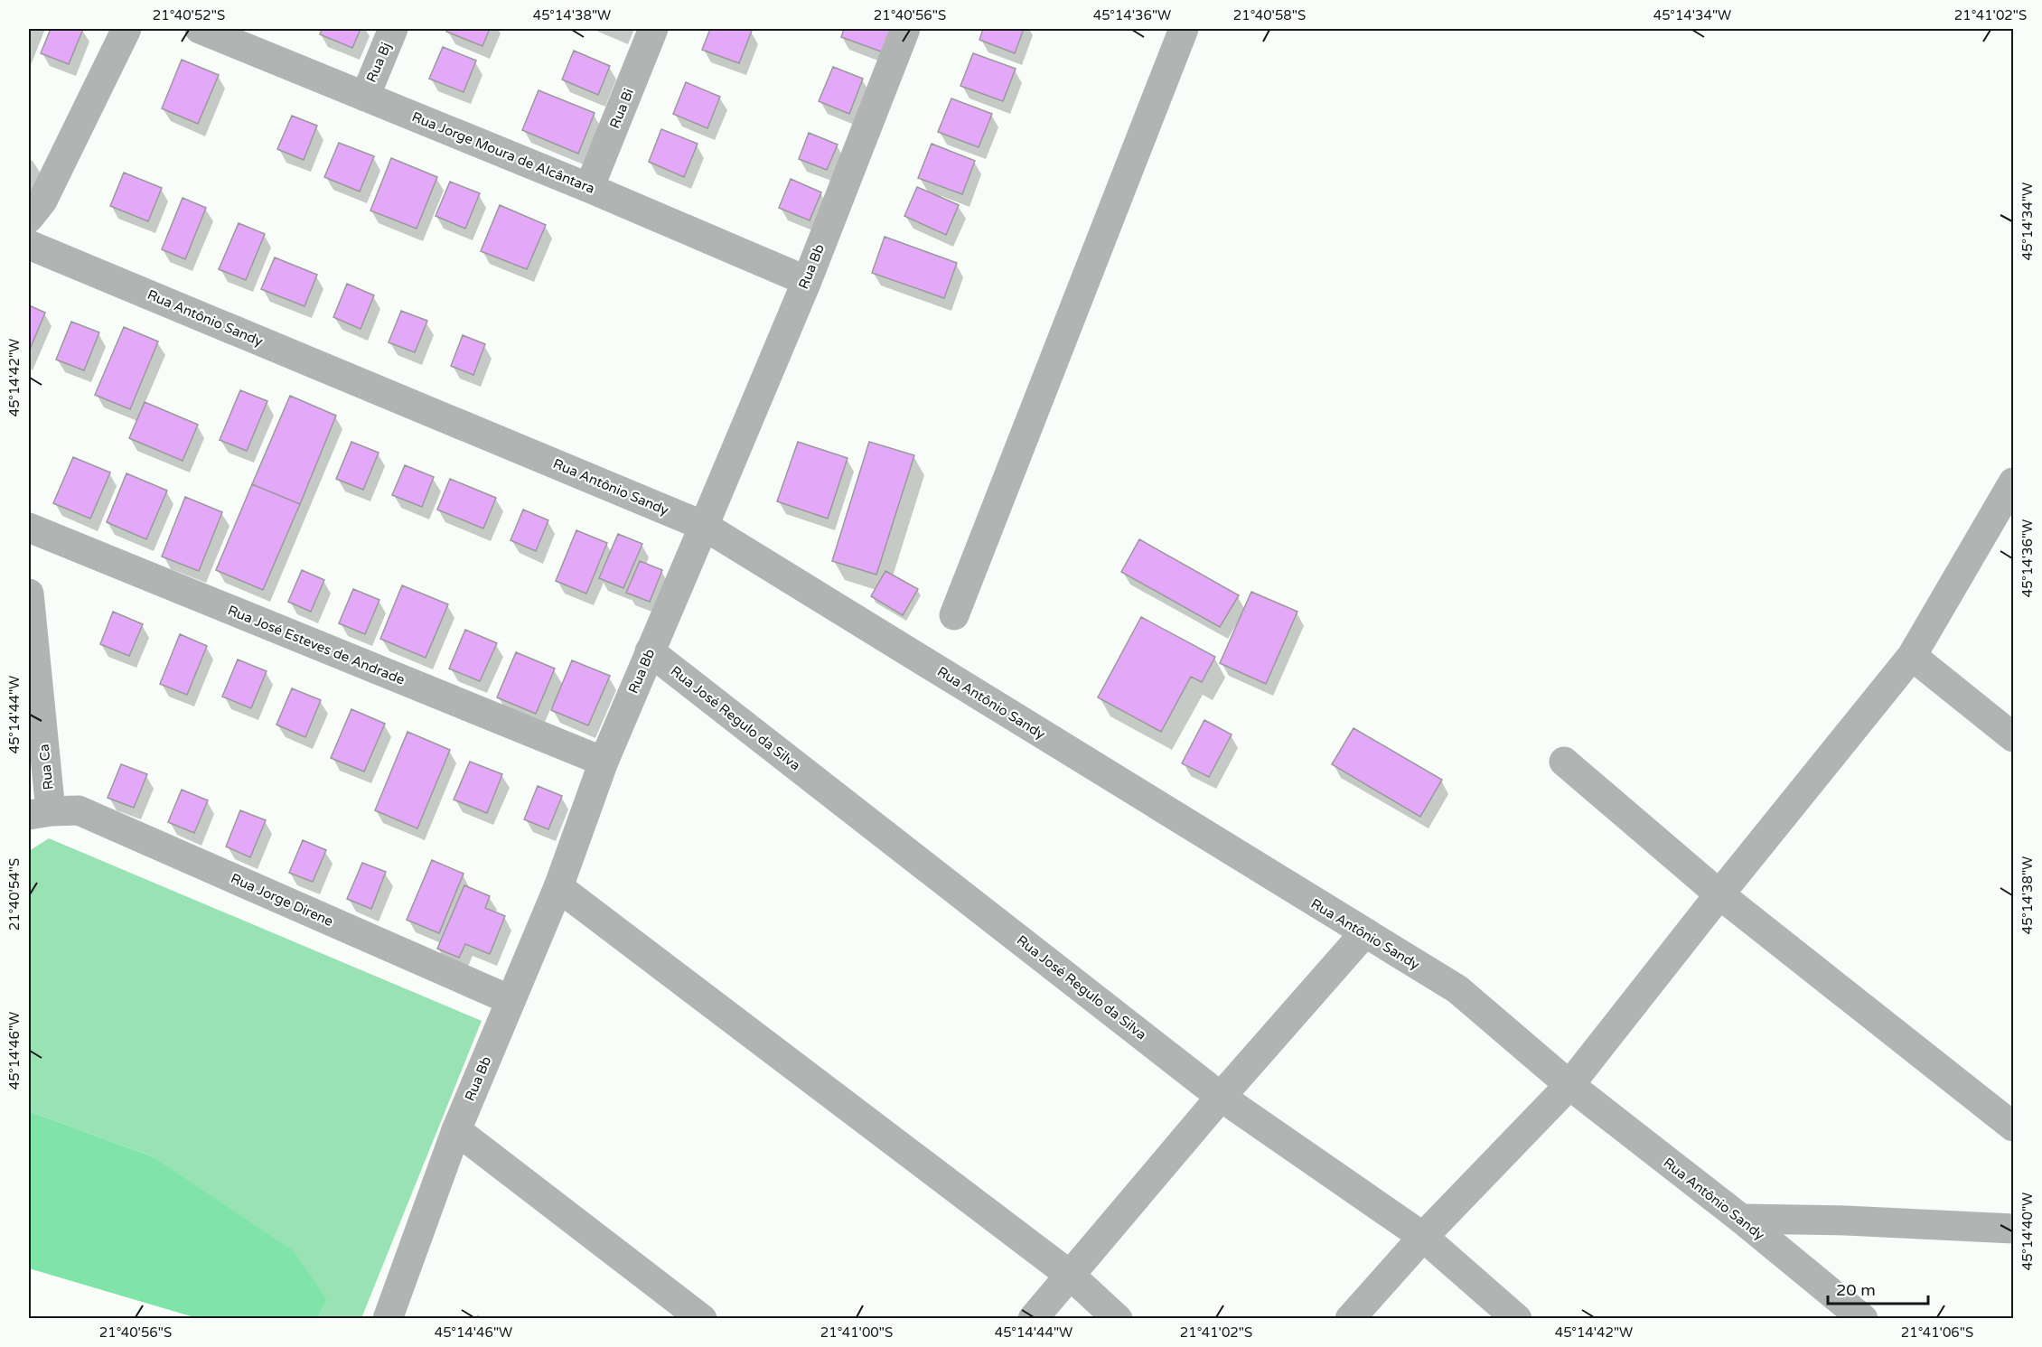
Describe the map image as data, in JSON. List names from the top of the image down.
{
  "streets": {
    "street": [
      "Rua Bj",
      "Rua Bi",
      "Rua Jorge Moura de Alcântara",
      "Rua Bb",
      "Rua Antônio Sandy",
      "Rua José Esteves de Andrade",
      "Rua José Regulo da Silva",
      "Rua Ca",
      "Rua Jorge Direne"
    ]
  },
  "crossings": [
    ["Rua Bj", "Rua Jorge Moura de Alcântara"],
    ["Rua Bi", "Rua Jorge Moura de Alcântara"],
    ["Rua Jorge Moura de Alcântara", "Rua Bb"],
    ["Rua Bb", "Rua Antônio Sandy"],
    ["Rua Bb", "Rua José Esteves de Andrade"],
    ["Rua Bb", "Rua José Regulo da Silva"],
    ["Rua Bb", "Rua Jorge Direne"],
    ["Rua Ca", "Rua Jorge Direne"]
  ],
  "scale_bar": "20 m",
  "coordinates": [
    "21°40'52\"S",
    "45°14'38\"W",
    "21°40'56\"S",
    "45°14'36\"W",
    "21°40'58\"S",
    "45°14'34\"W",
    "21°41'02\"S",
    "45°14'42\"W",
    "45°14'44\"W",
    "21°40'54\"S",
    "45°14'46\"W",
    "45°14'40\"W",
    "21°41'00\"S",
    "21°41'06\"S"
  ]
}
